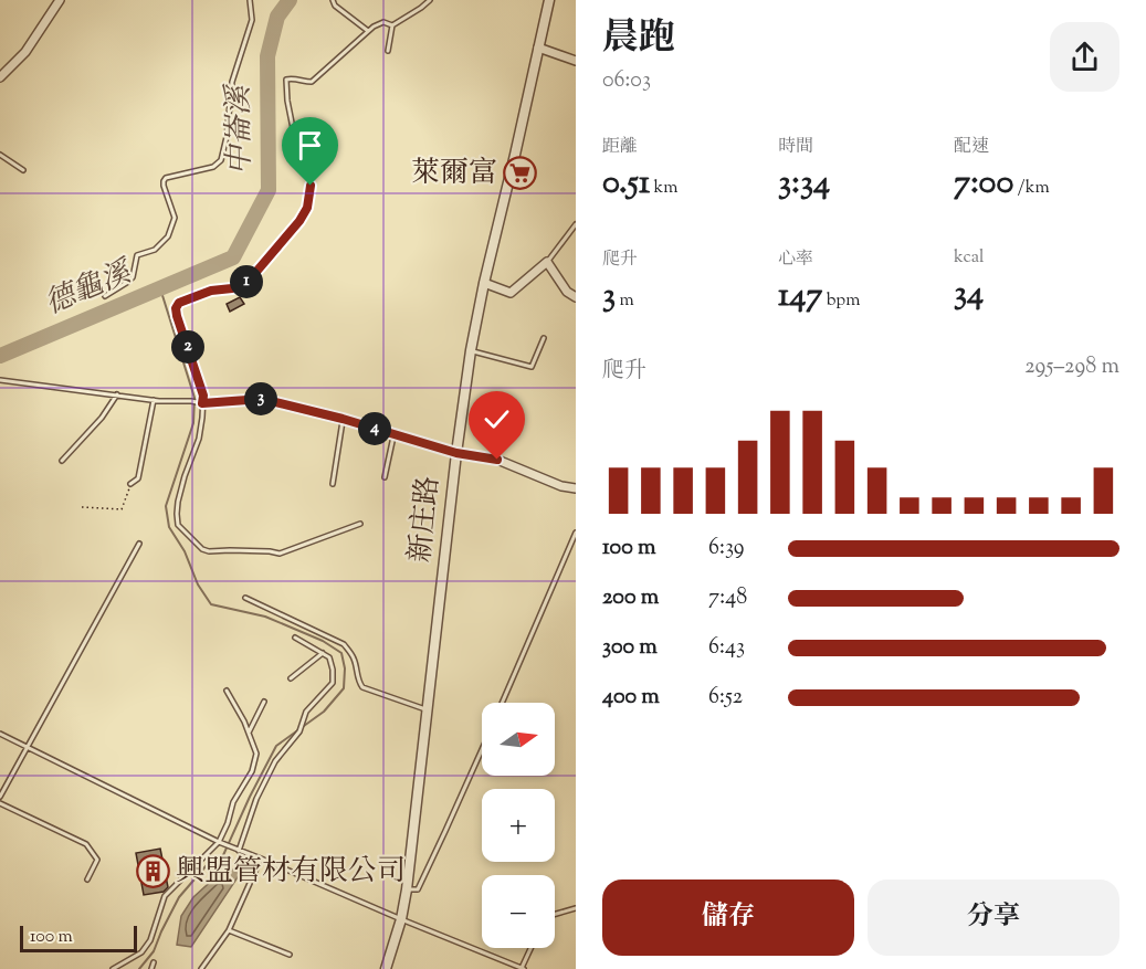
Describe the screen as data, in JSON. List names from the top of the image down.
{
  "streets": {
    "street": ["新庄路"]
  },
  "water": ["中崙溪", "德龜溪"],
  "places": {
    "supermarket": ["萊爾富"],
    "building": ["興盟管材有限公司"]
  },
  "scale_bar": "100 m",
  "north": "right",
  "page": {
    "heading": ["晨跑", "06:03"],
    "stats": [
      ["距離", "0.51 km"],
      ["時間", "3:34"],
      ["配速", "7:00 /km"],
      ["爬升", "3 m"],
      ["心率", "147 bpm"],
      ["kcal", "34"]
    ],
    "pins": [
      "1",
      "2",
      "3",
      "4"
    ],
    "chart": ["爬升", "295–298 m"],
    "list": [
      {
        "name": "100 m",
        "note": "6:39"
      },
      {
        "name": "200 m",
        "note": "7:48"
      },
      {
        "name": "300 m",
        "note": "6:43"
      },
      {
        "name": "400 m",
        "note": "6:52"
      }
    ],
    "map_buttons": ["+", "−"],
    "buttons": ["儲存", "分享"],
    "scale": "100 m"
  }
}
